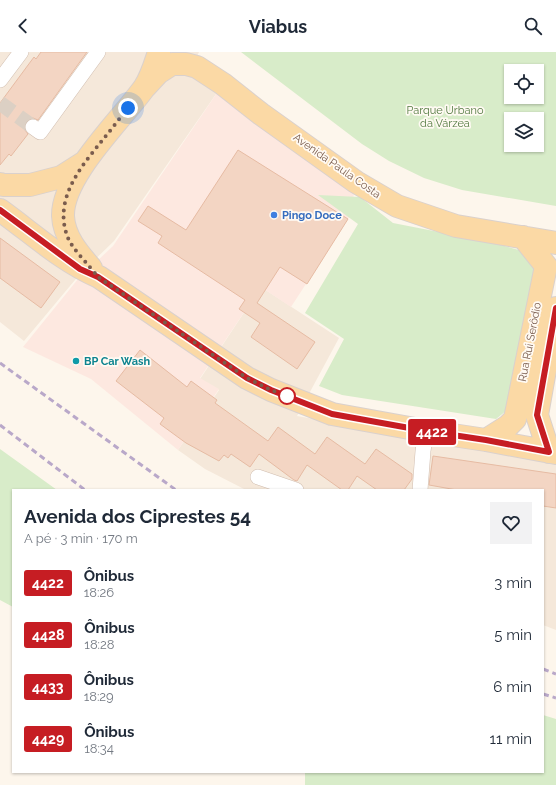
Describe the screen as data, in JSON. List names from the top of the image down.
{
  "streets": {
    "main road": ["Avenida Paula Costa", "Rua Rui Serôdio"]
  },
  "crossings": [
    ["Avenida Paula Costa", "Rua Rui Serôdio"]
  ],
  "parks": ["Parque Urbano da Várzea"],
  "places": ["Pingo Doce", "BP Car Wash"],
  "lines": ["bus line 4422"],
  "page": {
    "header": "Viabus",
    "on_map": "4422",
    "heading": ["Avenida dos Ciprestes 54", "A pé · 3 min · 170 m"],
    "list": [
      {
        "mark": "4422",
        "name": "Ônibus",
        "note": "18:26",
        "value": "3 min"
      },
      {
        "mark": "4428",
        "name": "Ônibus",
        "note": "18:28",
        "value": "5 min"
      },
      {
        "mark": "4433",
        "name": "Ônibus",
        "note": "18:29",
        "value": "6 min"
      },
      {
        "mark": "4429",
        "name": "Ônibus",
        "note": "18:34",
        "value": "11 min"
      }
    ]
  }
}
